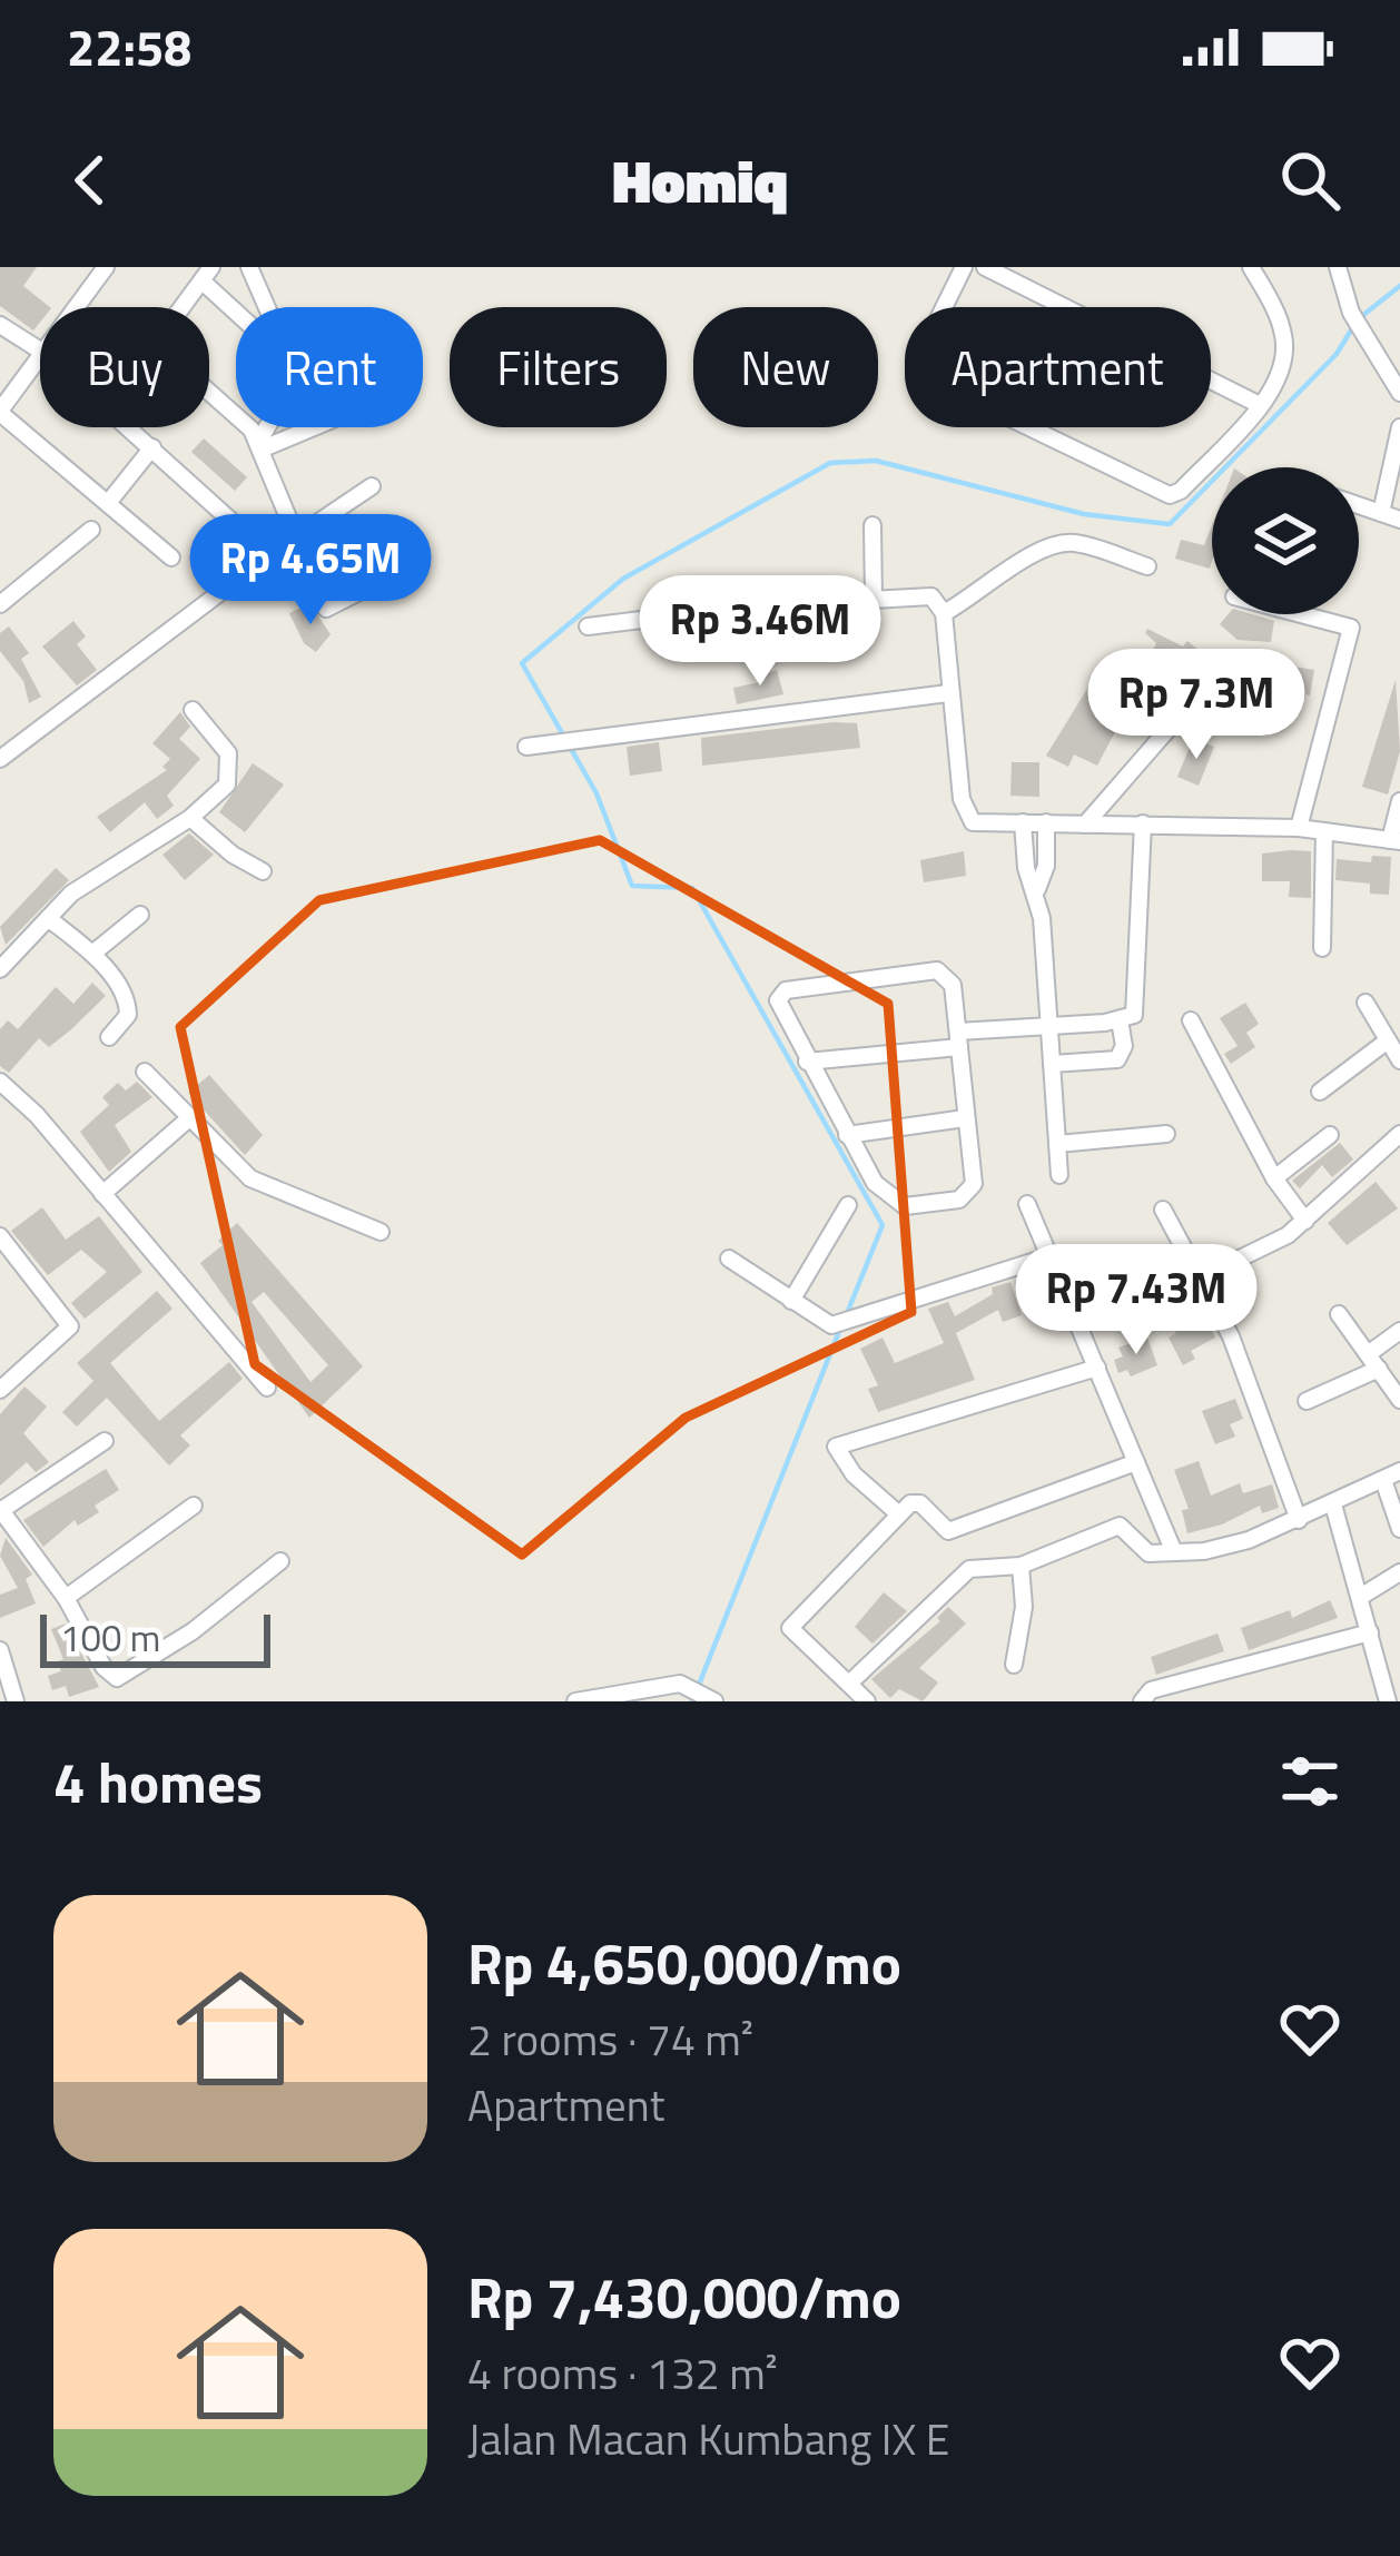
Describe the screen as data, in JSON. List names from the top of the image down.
{
  "scale_bar": "100 m",
  "page": {
    "status": "22:58",
    "header": "Homiq",
    "chip": [
      "Buy",
      "Rent",
      "Filters",
      "New",
      "Apartment"
    ],
    "price": [
      "Rp 4.65M",
      "Rp 3.46M",
      "Rp 7.3M",
      "Rp 7.43M"
    ],
    "scale": "100 m",
    "heading": "4 homes",
    "list": [
      {
        "name": "Rp 4,650,000/mo",
        "note": "2 rooms · 74 m² · Apartment"
      },
      {
        "name": "Rp 7,430,000/mo",
        "note": "4 rooms · 132 m² · Jalan Macan Kumbang IX E"
      }
    ]
  }
}
